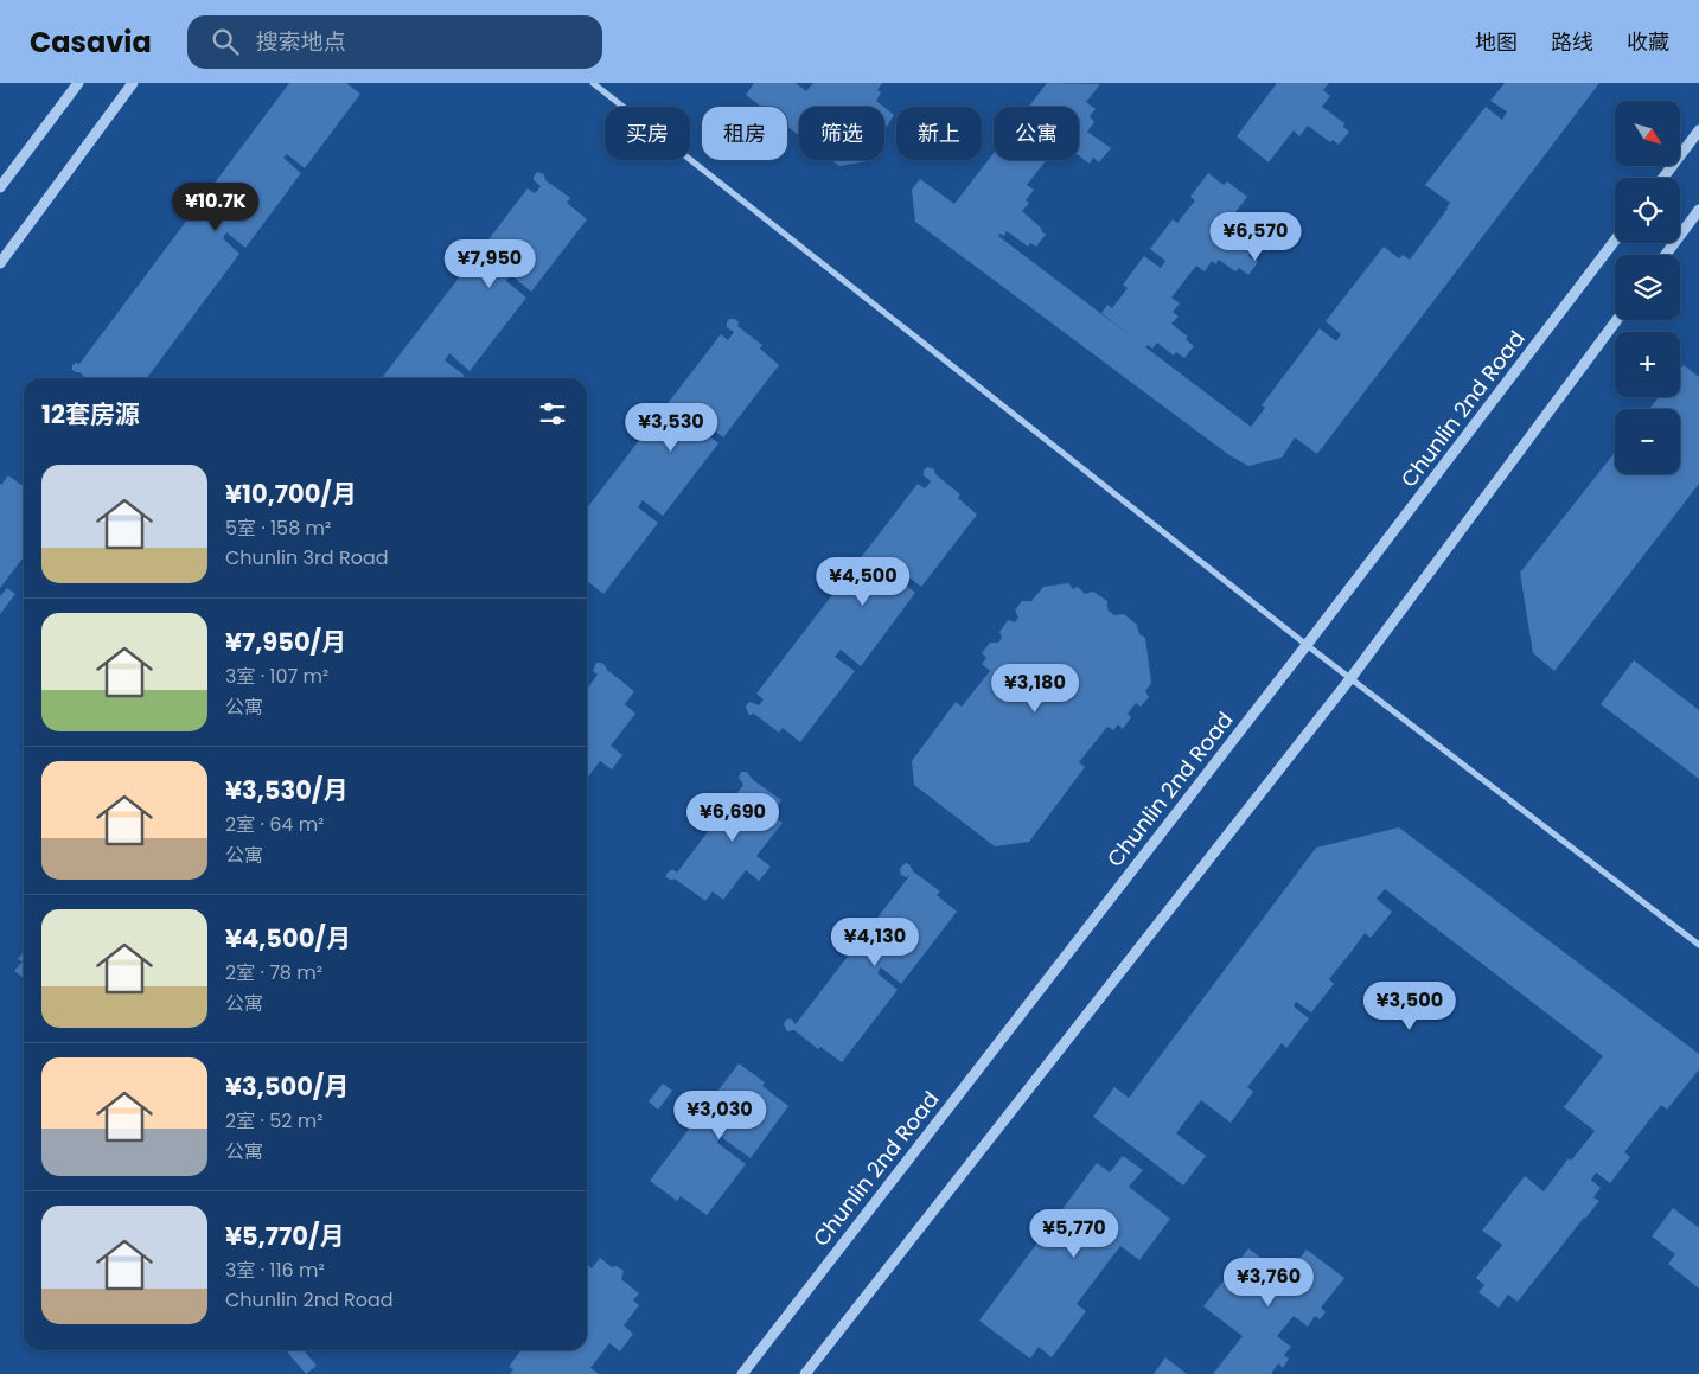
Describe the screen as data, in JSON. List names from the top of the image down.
{
  "streets": {
    "street": ["Chunlin 2nd Road"]
  },
  "north": "bottom right",
  "page": {
    "header": "Casavia",
    "search": "搜索地点",
    "nav": ["地图", "路线", "收藏"],
    "map_buttons": ["+", "−"],
    "chip": [
      "买房",
      "租房",
      "筛选",
      "新上",
      "公寓"
    ],
    "price": [
      "¥10.7K",
      "¥6,570",
      "¥7,950",
      "¥3,530",
      "¥4,500",
      "¥3,180",
      "¥6,690",
      "¥4,130",
      "¥3,500",
      "¥3,030",
      "¥5,770",
      "¥3,760"
    ],
    "heading": "12套房源",
    "list": [
      {
        "name": "¥10,700/月",
        "note": "5室 · 158 m² · Chunlin 3rd Road"
      },
      {
        "name": "¥7,950/月",
        "note": "3室 · 107 m² · 公寓"
      },
      {
        "name": "¥3,530/月",
        "note": "2室 · 64 m² · 公寓"
      },
      {
        "name": "¥4,500/月",
        "note": "2室 · 78 m² · 公寓"
      },
      {
        "name": "¥3,500/月",
        "note": "2室 · 52 m² · 公寓"
      },
      {
        "name": "¥5,770/月",
        "note": "3室 · 116 m² · Chunlin 2nd Road"
      }
    ]
  }
}
